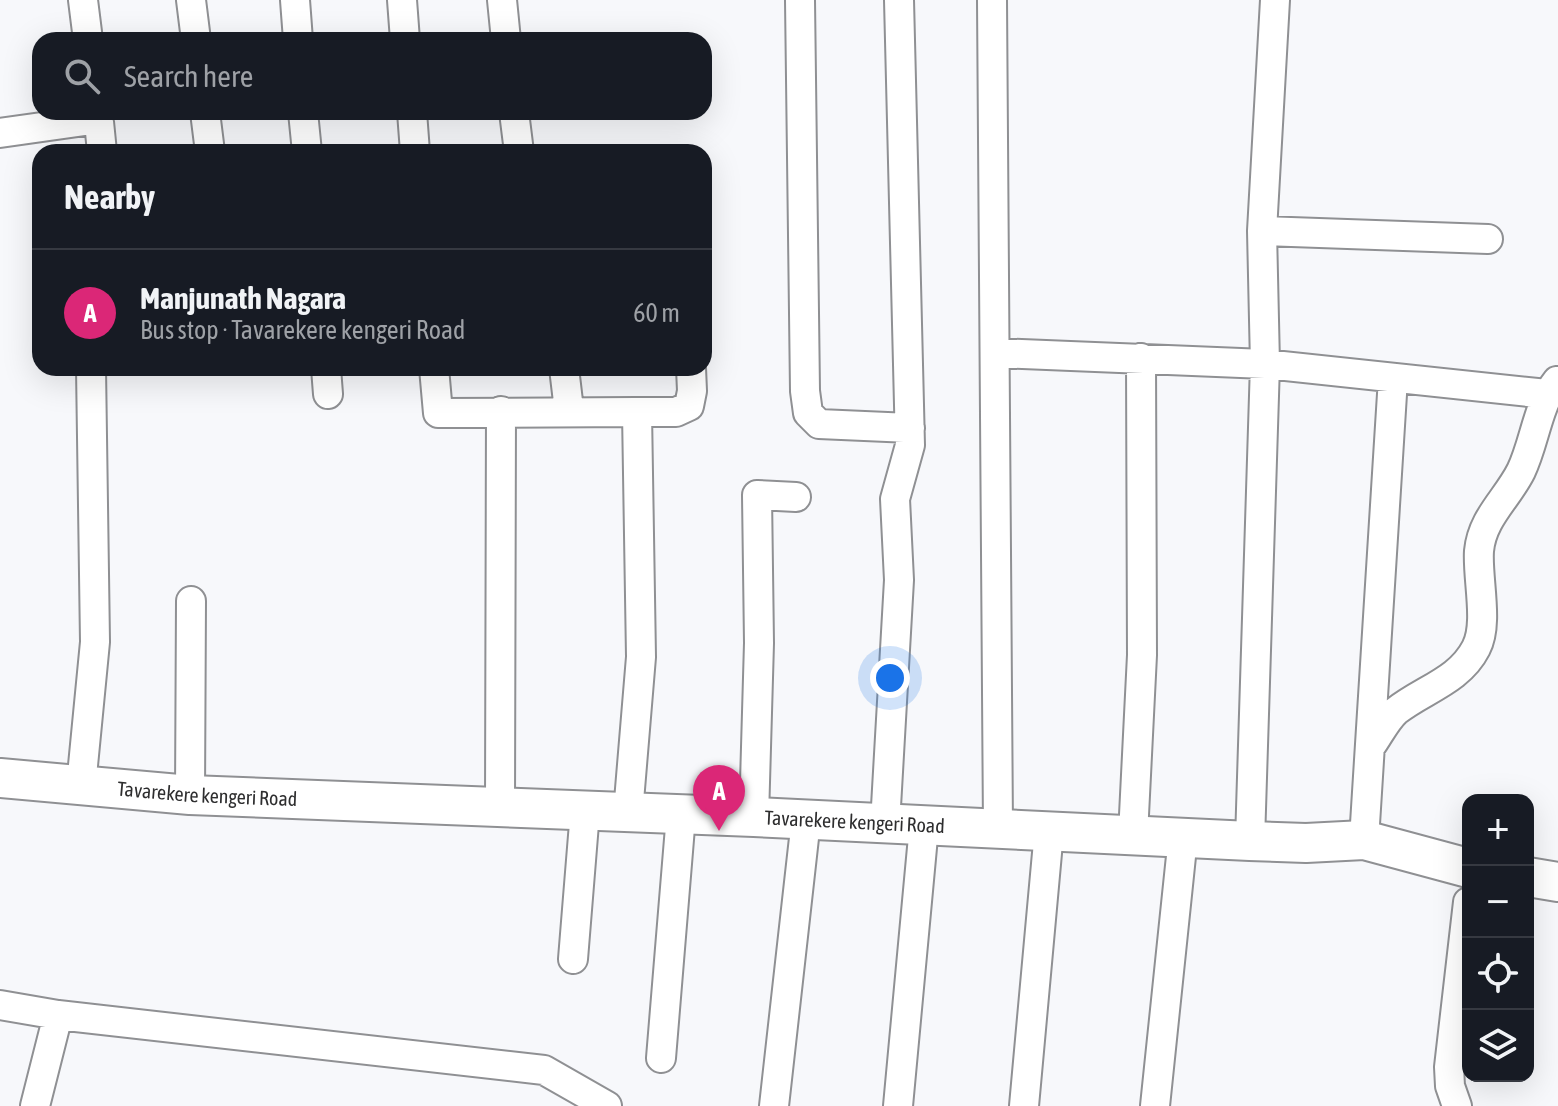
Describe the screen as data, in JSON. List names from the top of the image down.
{
  "streets": {
    "main road": ["Tavarekere kengeri Road"]
  },
  "page": {
    "search": "Search here",
    "heading": "Nearby",
    "list": [
      {
        "mark": "A",
        "name": "Manjunath Nagara",
        "note": "Bus stop · Tavarekere kengeri Road",
        "value": "60 m"
      }
    ],
    "pins": "A",
    "map_buttons": ["+", "−"]
  }
}
